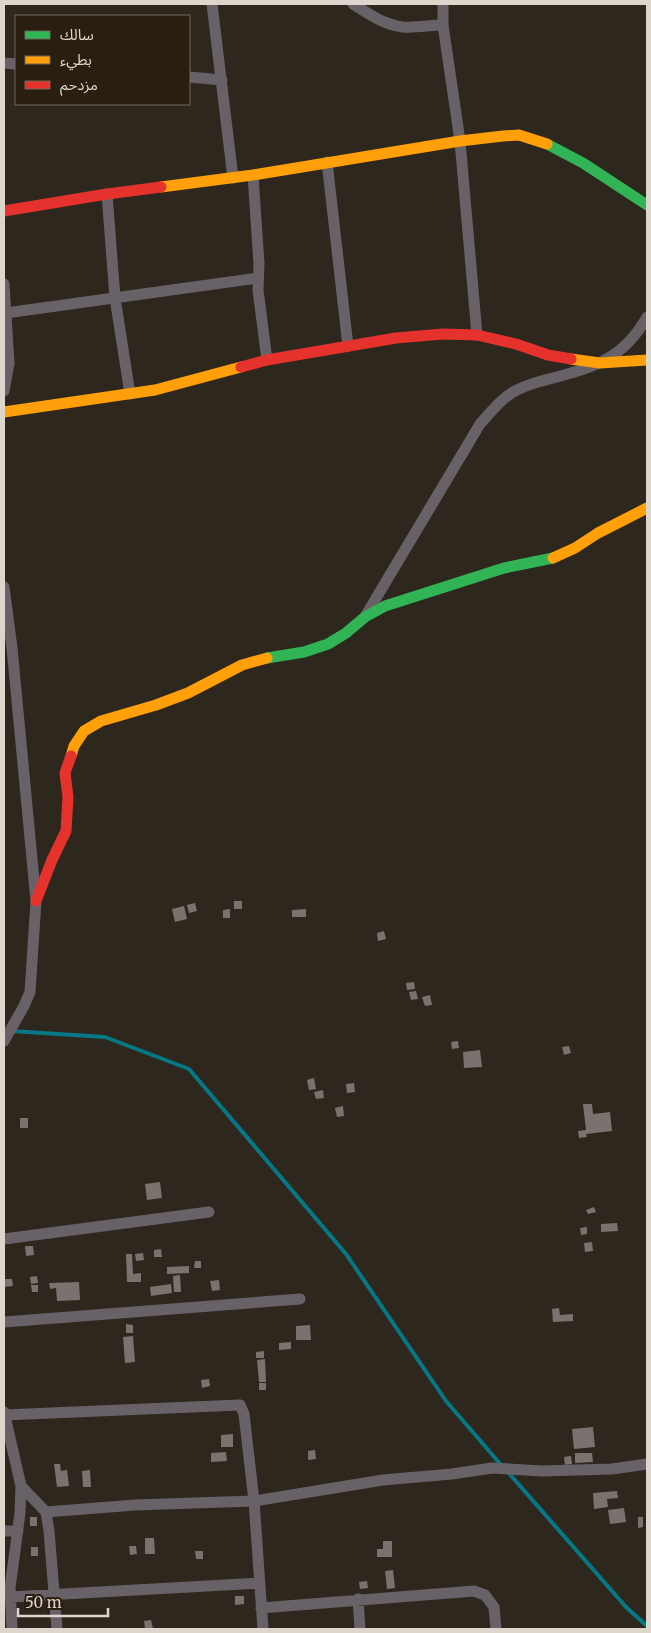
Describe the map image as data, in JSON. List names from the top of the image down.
{
  "legend": ["سالك", "بطيء", "مزدحم"],
  "scale_bar": "50 m"
}
